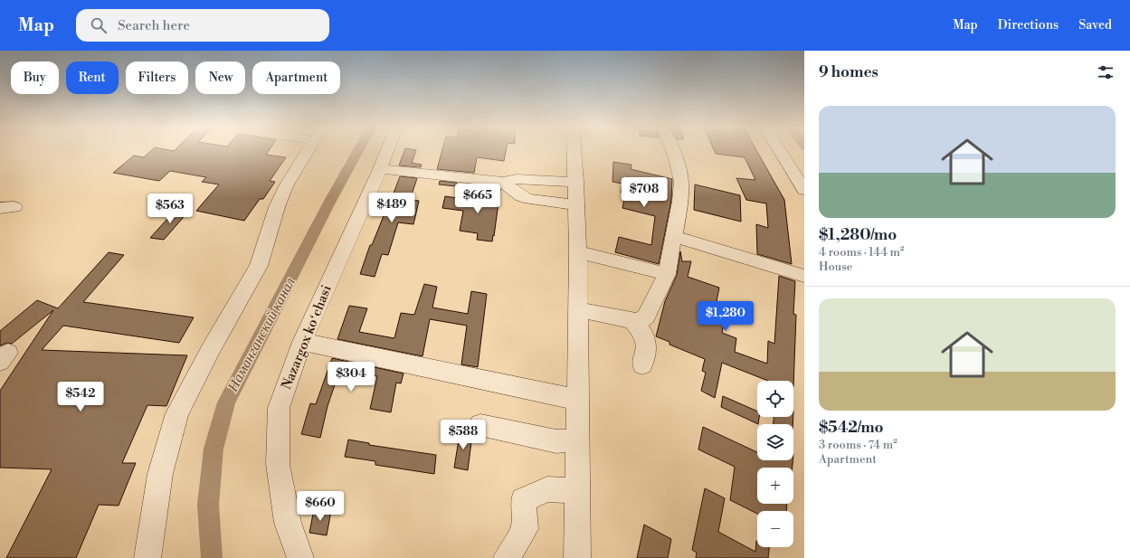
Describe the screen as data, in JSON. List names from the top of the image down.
{
  "streets": {
    "street": ["Nazargox koʻchasi"]
  },
  "water": ["Наманганский канал"],
  "page": {
    "header": "Map",
    "search": "Search here",
    "nav": ["Map", "Directions", "Saved"],
    "heading": "9 homes",
    "chip": [
      "Buy",
      "Rent",
      "Filters",
      "New",
      "Apartment"
    ],
    "list": [
      {
        "name": "$1,280/mo",
        "note": "4 rooms · 144 m² · House"
      },
      {
        "name": "$542/mo",
        "note": "3 rooms · 74 m² · Apartment"
      }
    ],
    "price": [
      "$708",
      "$665",
      "$489",
      "$563",
      "$1,280",
      "$304",
      "$542",
      "$588",
      "$660"
    ],
    "map_buttons": ["+", "−"]
  }
}
